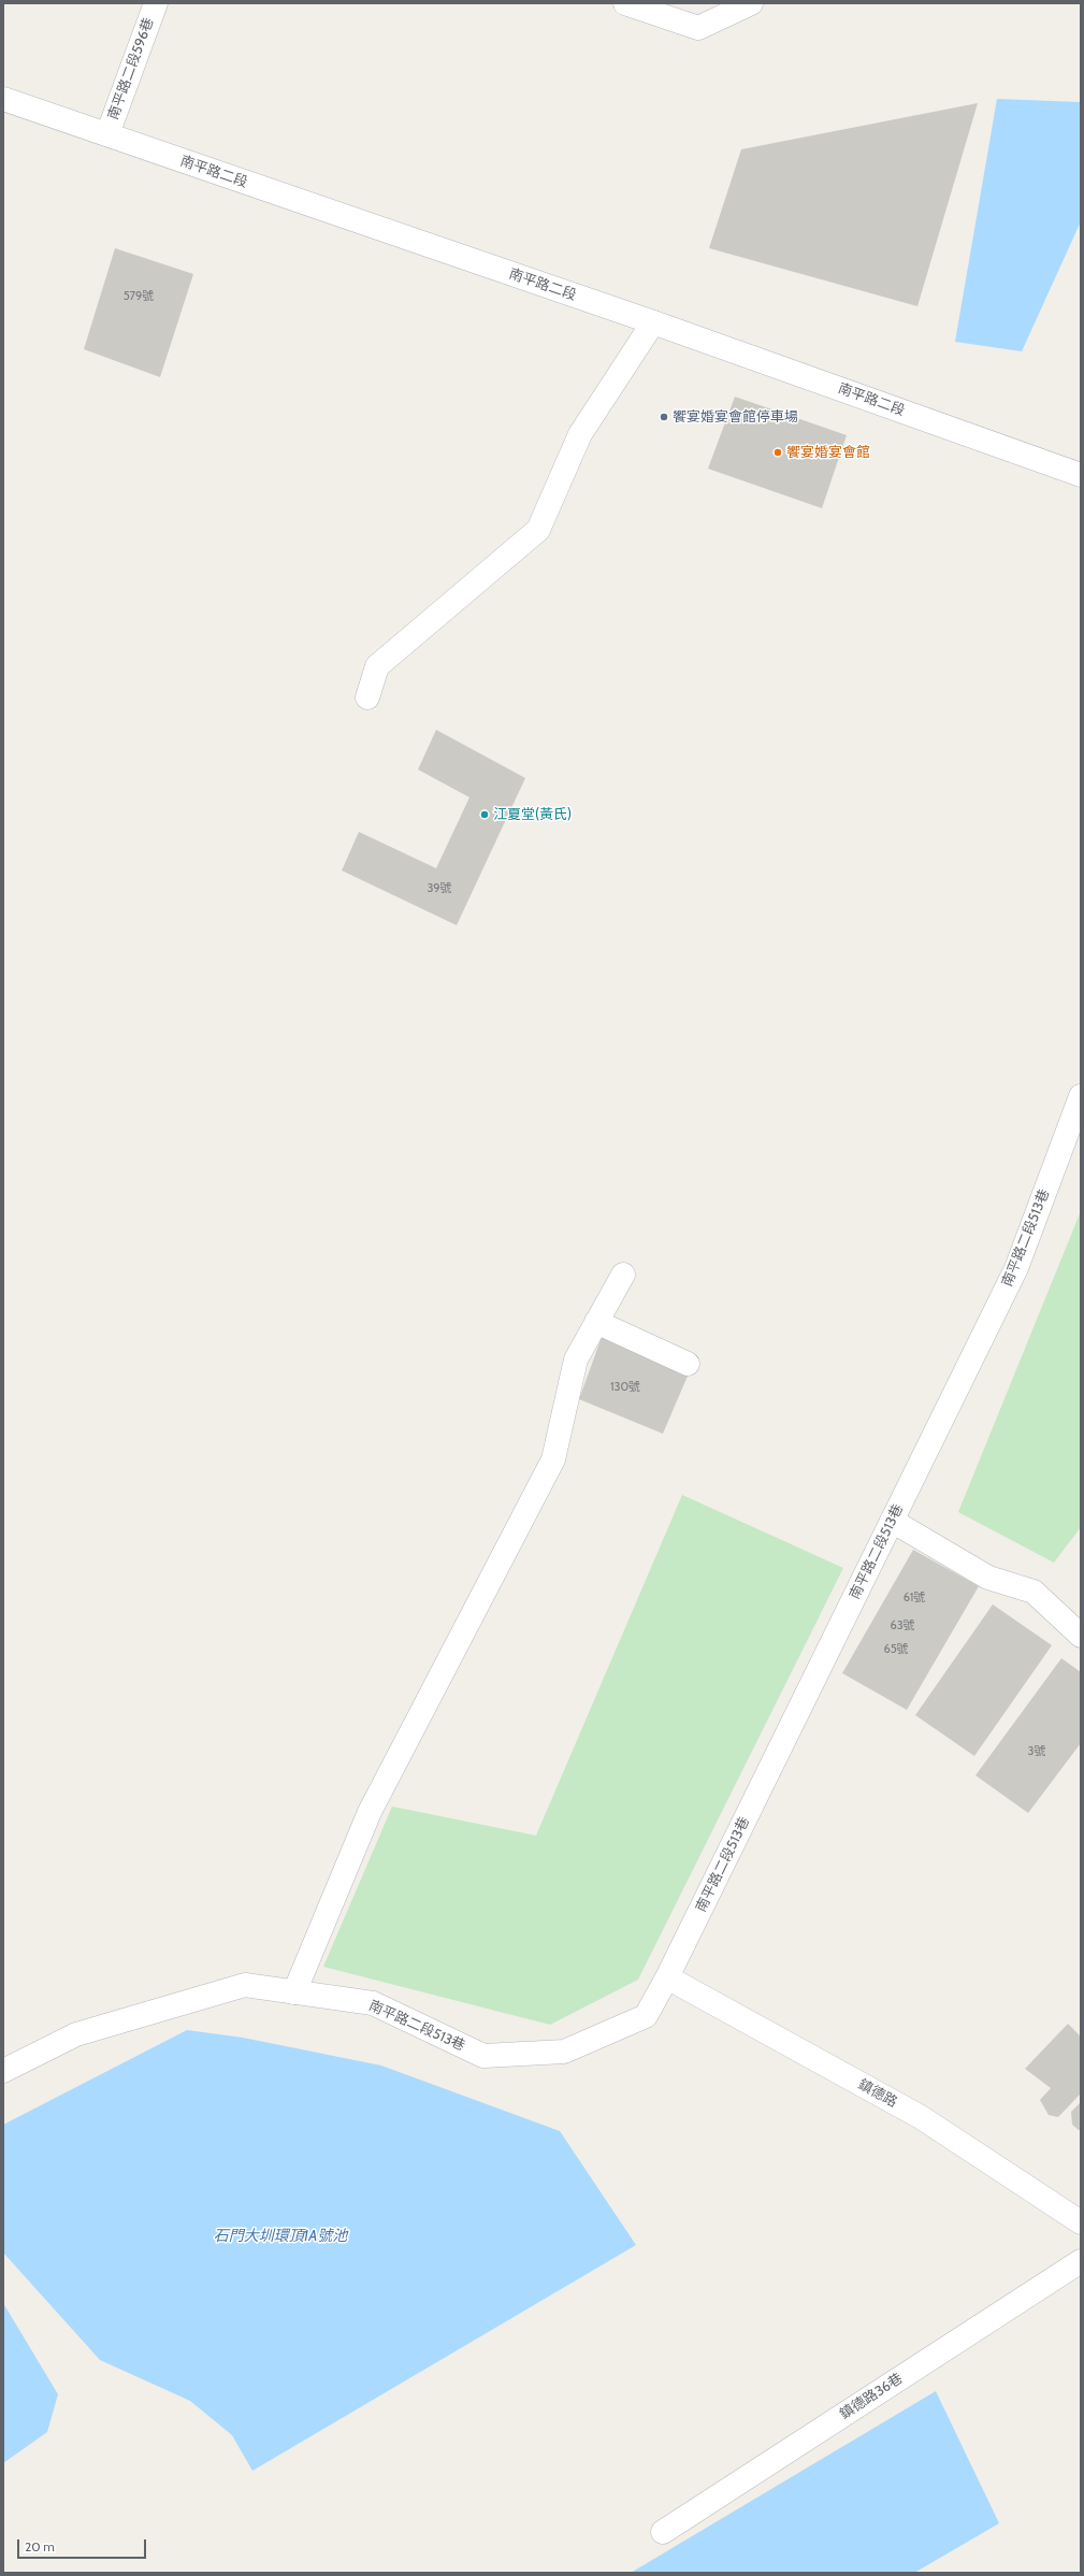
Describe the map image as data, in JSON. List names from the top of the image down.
{
  "streets": {
    "street": [
      "南平路二段596巷",
      "南平路二段",
      "南平路二段513巷",
      "鎮德路",
      "鎮德路36巷"
    ]
  },
  "crossings": [
    ["南平路二段596巷", "南平路二段"],
    ["南平路二段513巷", "鎮德路"]
  ],
  "water": ["石門大圳環頂1A號池"],
  "places": ["饗宴婚宴會館停車場", "饗宴婚宴會館", "江夏堂(黃氏)"],
  "house_numbers": [
    "579號",
    "39號",
    "130號",
    "61號",
    "63號",
    "65號",
    "3號"
  ],
  "scale_bar": "20 m"
}
